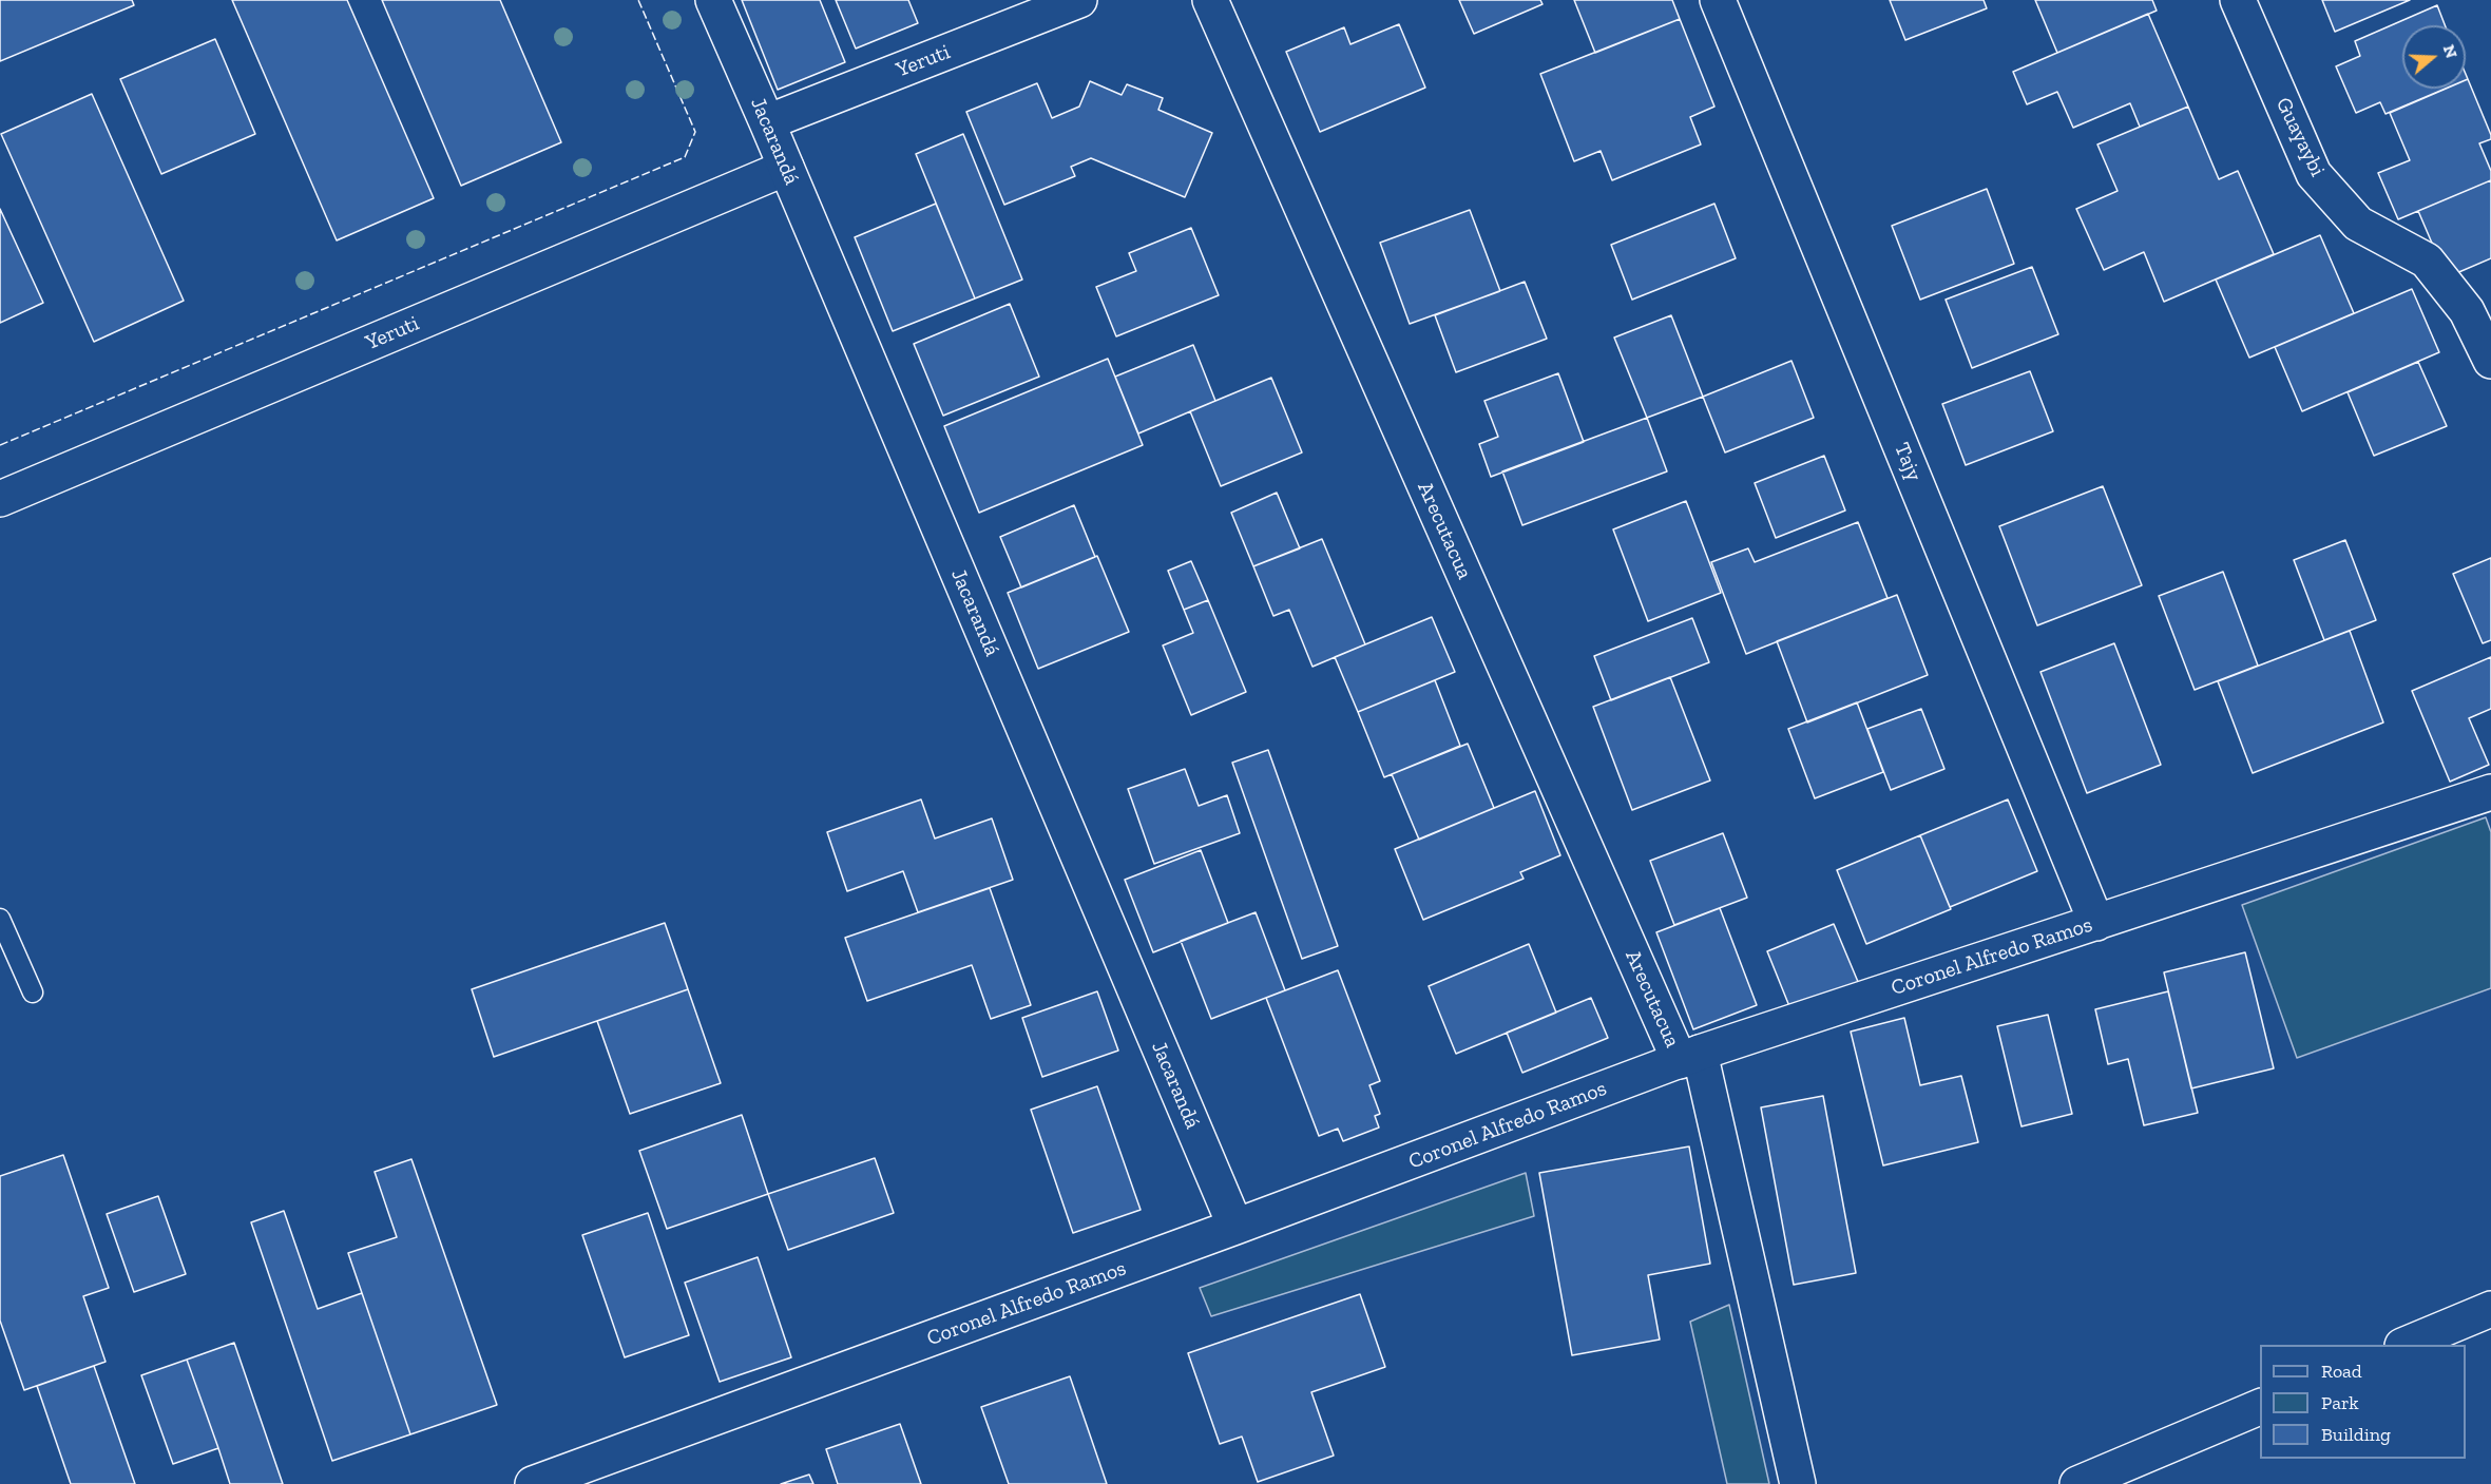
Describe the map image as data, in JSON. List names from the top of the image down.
{
  "streets": {
    "street": [
      "Yeruti",
      "Guayaybi",
      "Jacarandá",
      "Tajy",
      "Arecutacua",
      "Coronel Alfredo Ramos"
    ]
  },
  "crossings": [
    ["Yeruti", "Jacarandá"],
    ["Jacarandá", "Coronel Alfredo Ramos"],
    ["Tajy", "Coronel Alfredo Ramos"],
    ["Arecutacua", "Coronel Alfredo Ramos"]
  ],
  "legend": ["Road", "Park", "Building"],
  "north": "right"
}
